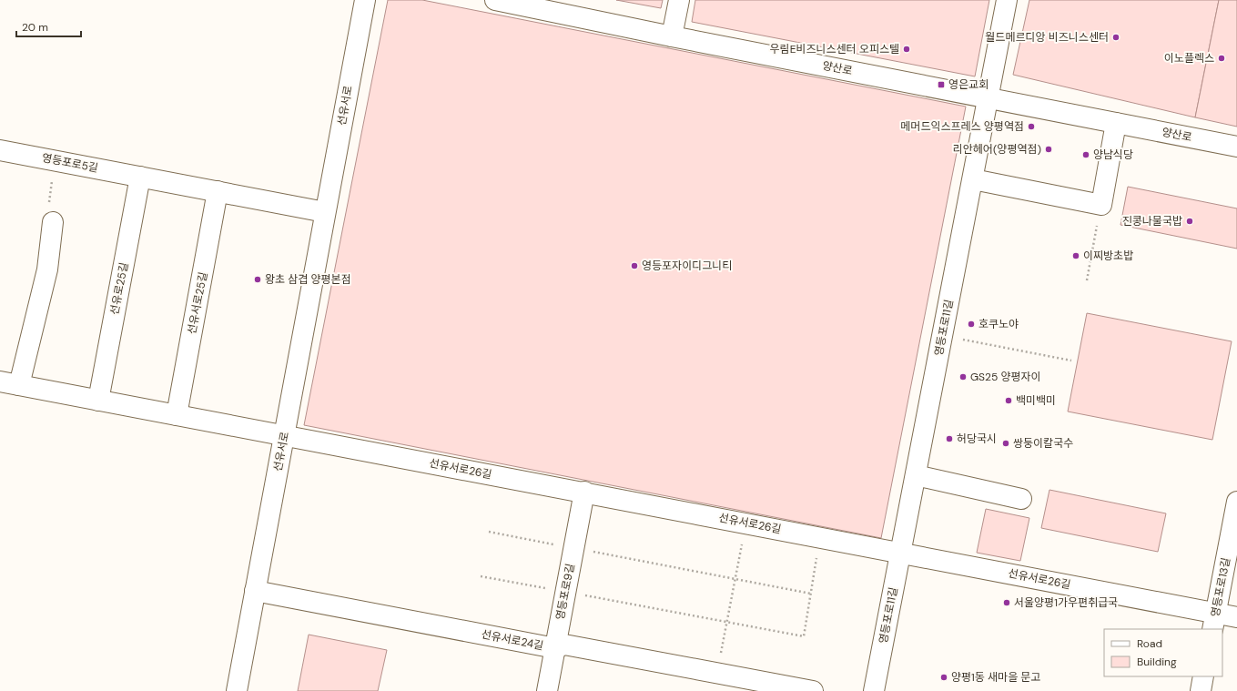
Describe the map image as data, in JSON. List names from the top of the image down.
{
  "streets": {
    "street": [
      "양산로",
      "선유서로",
      "영등포로5길",
      "선유로25길",
      "선유서로25길",
      "영등포로11길",
      "선유서로26길",
      "영등포로13길",
      "영등포로9길",
      "선유서로24길"
    ]
  },
  "crossings": [
    ["양산로", "영등포로11길"],
    ["선유서로", "선유서로26길"],
    ["선유서로", "선유서로24길"],
    ["영등포로5길", "선유로25길"],
    ["영등포로11길", "선유서로26길"],
    ["선유서로26길", "영등포로13길"],
    ["선유서로26길", "영등포로9길"],
    ["영등포로9길", "선유서로24길"]
  ],
  "places": {
    "other": [
      "월드메르디앙 비즈니스센터",
      "우림E비즈니스센터 오피스텔",
      "이노플렉스",
      "메머드익스프레스 양평역점",
      "리안헤어(양평역점)",
      "양남식당",
      "진콩나물국밥",
      "이찌방초밥",
      "영등포자이디그니티",
      "왕초 삼겹 양평본점",
      "호쿠노야",
      "GS25 양평자이",
      "백미백미",
      "허당국시",
      "쌍둥이칼국수",
      "서울양평1가우편취급국",
      "양평1동 새마을 문고"
    ],
    "transit": ["영은교회"]
  },
  "legend": ["Road", "Building"],
  "scale_bar": "20 m"
}
